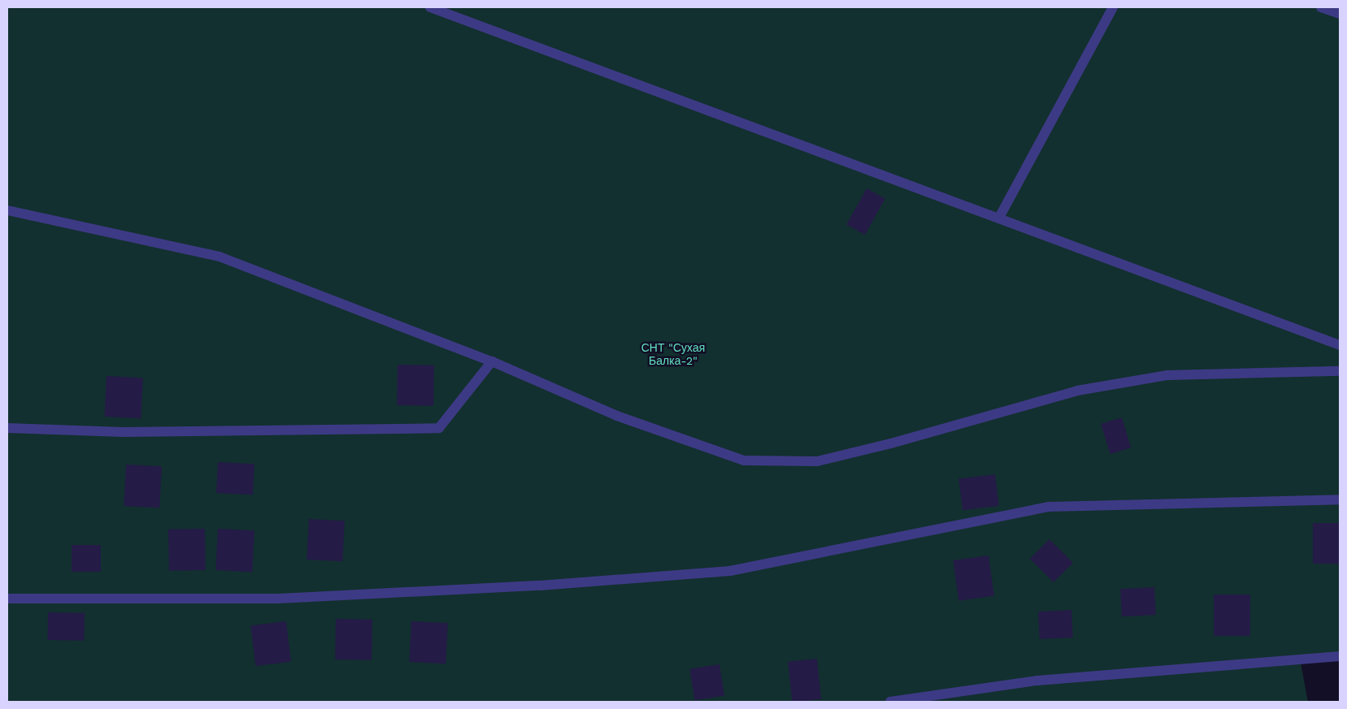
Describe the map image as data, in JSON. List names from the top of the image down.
{
  "parks": ["СНТ \"Сухая Балка-2\""]
}
